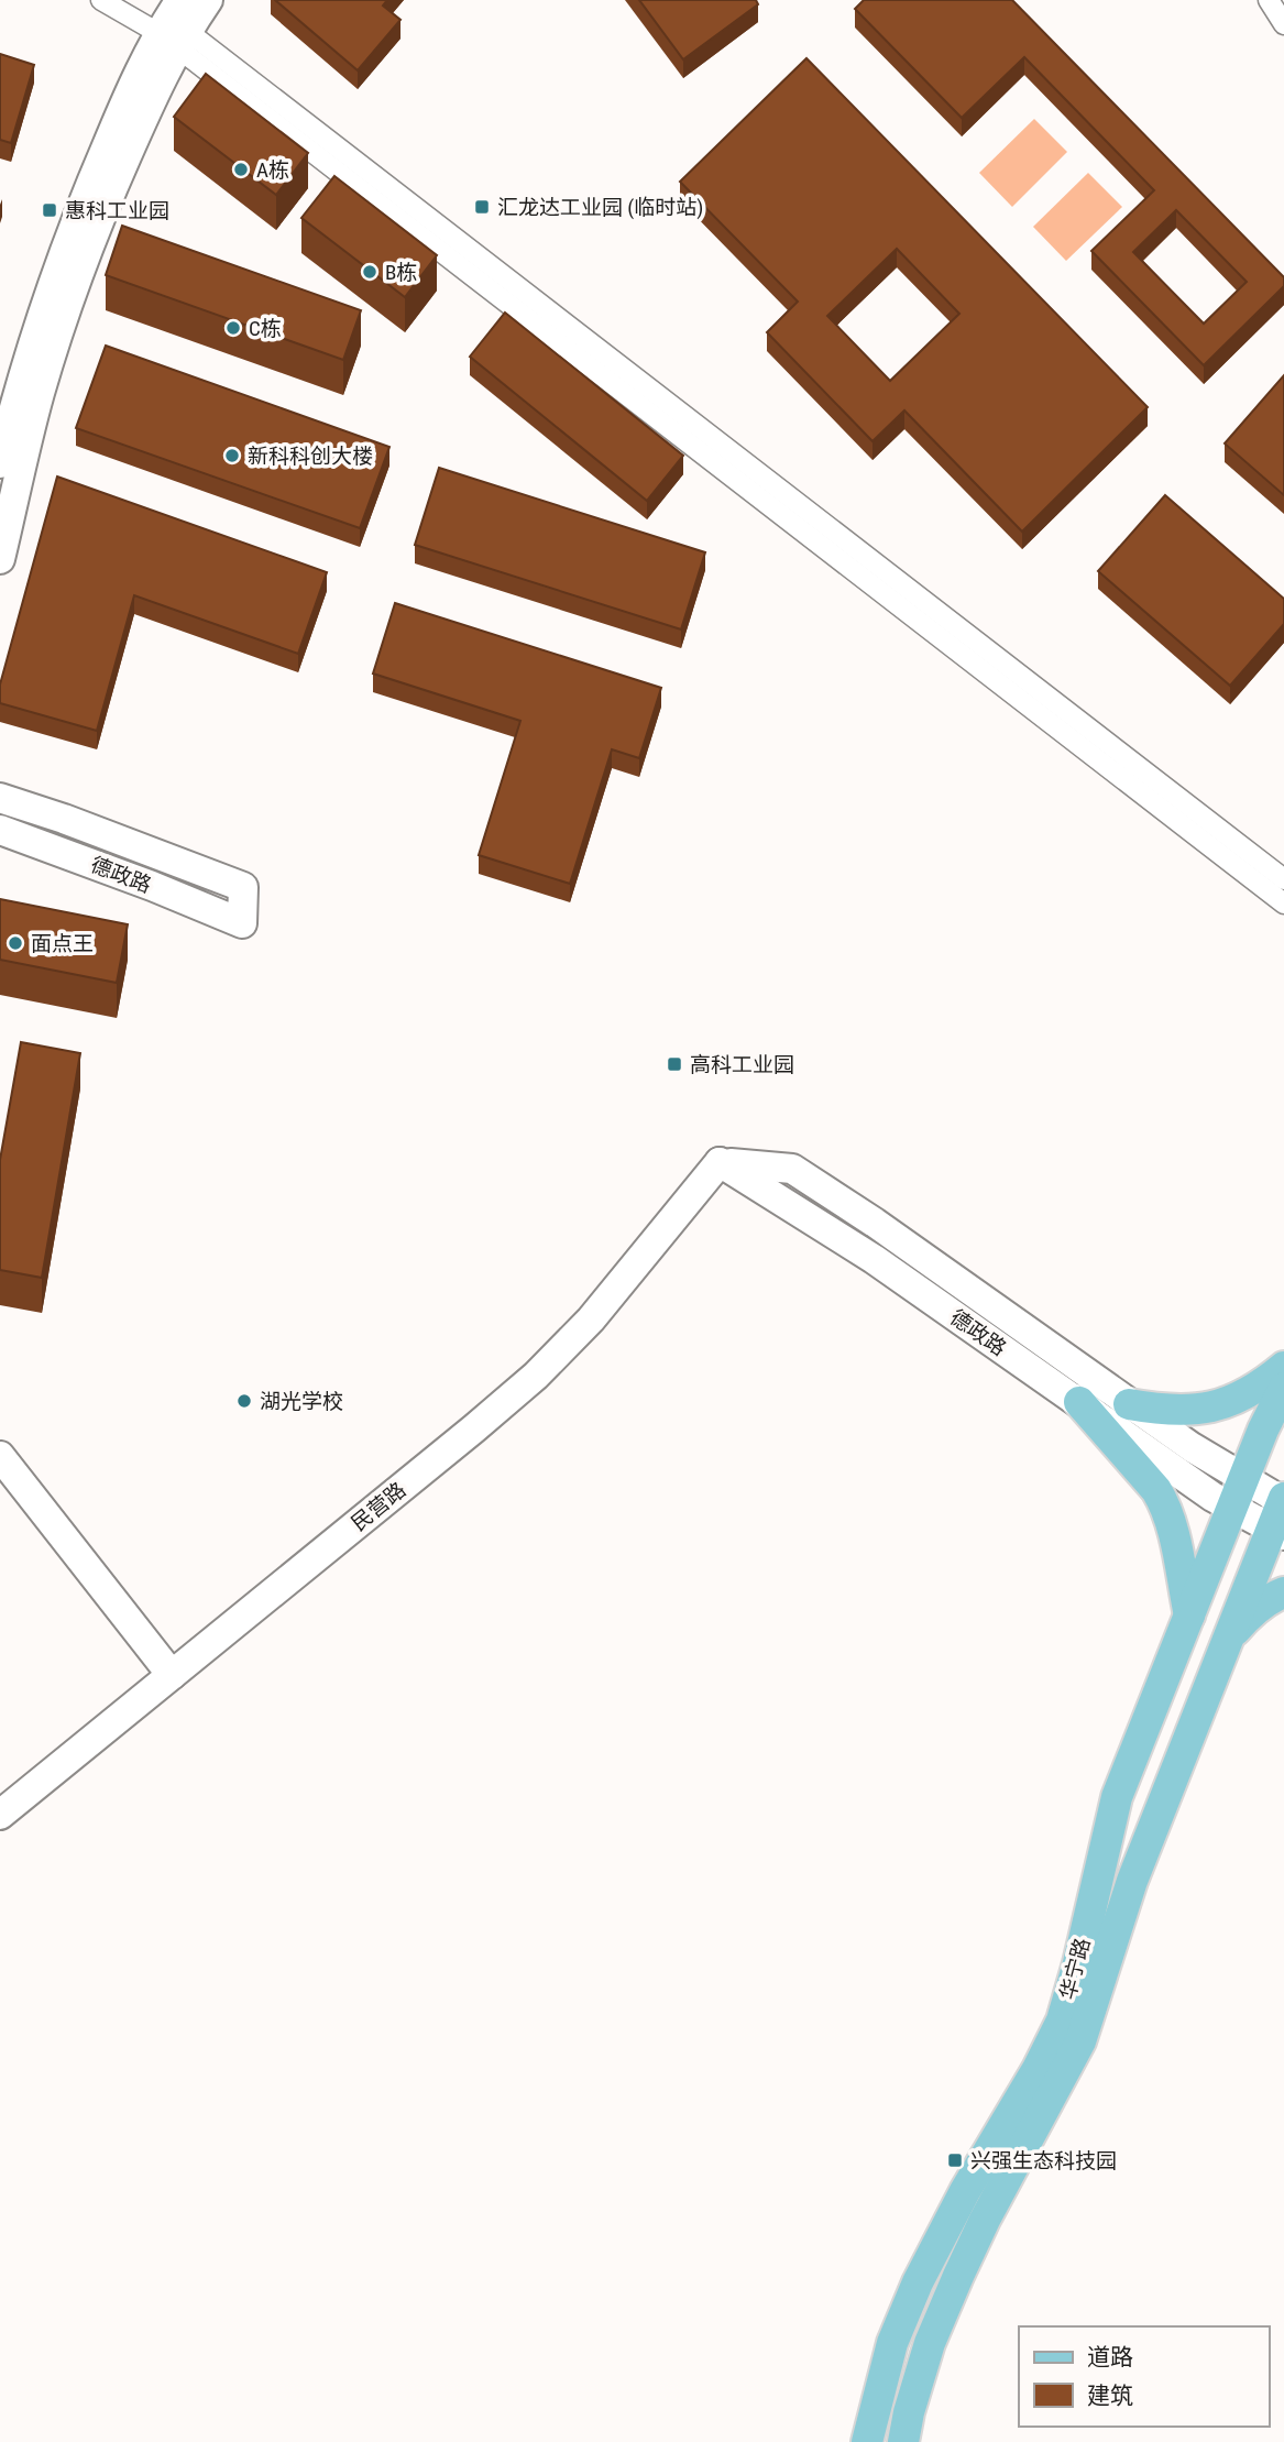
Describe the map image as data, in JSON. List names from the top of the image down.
{
  "streets": {
    "main road": ["华宁路"],
    "street": ["德政路", "民营路"]
  },
  "crossings": [
    ["德政路", "民营路"],
    ["德政路", "华宁路"]
  ],
  "places": {
    "other": [
      "A栋",
      "B栋",
      "C栋",
      "新科科创大楼",
      "面点王",
      "湖光学校"
    ],
    "transit": [
      "汇龙达工业园 (临时站)",
      "惠科工业园",
      "高科工业园",
      "兴强生态科技园"
    ]
  },
  "legend": ["道路", "建筑"]
}
